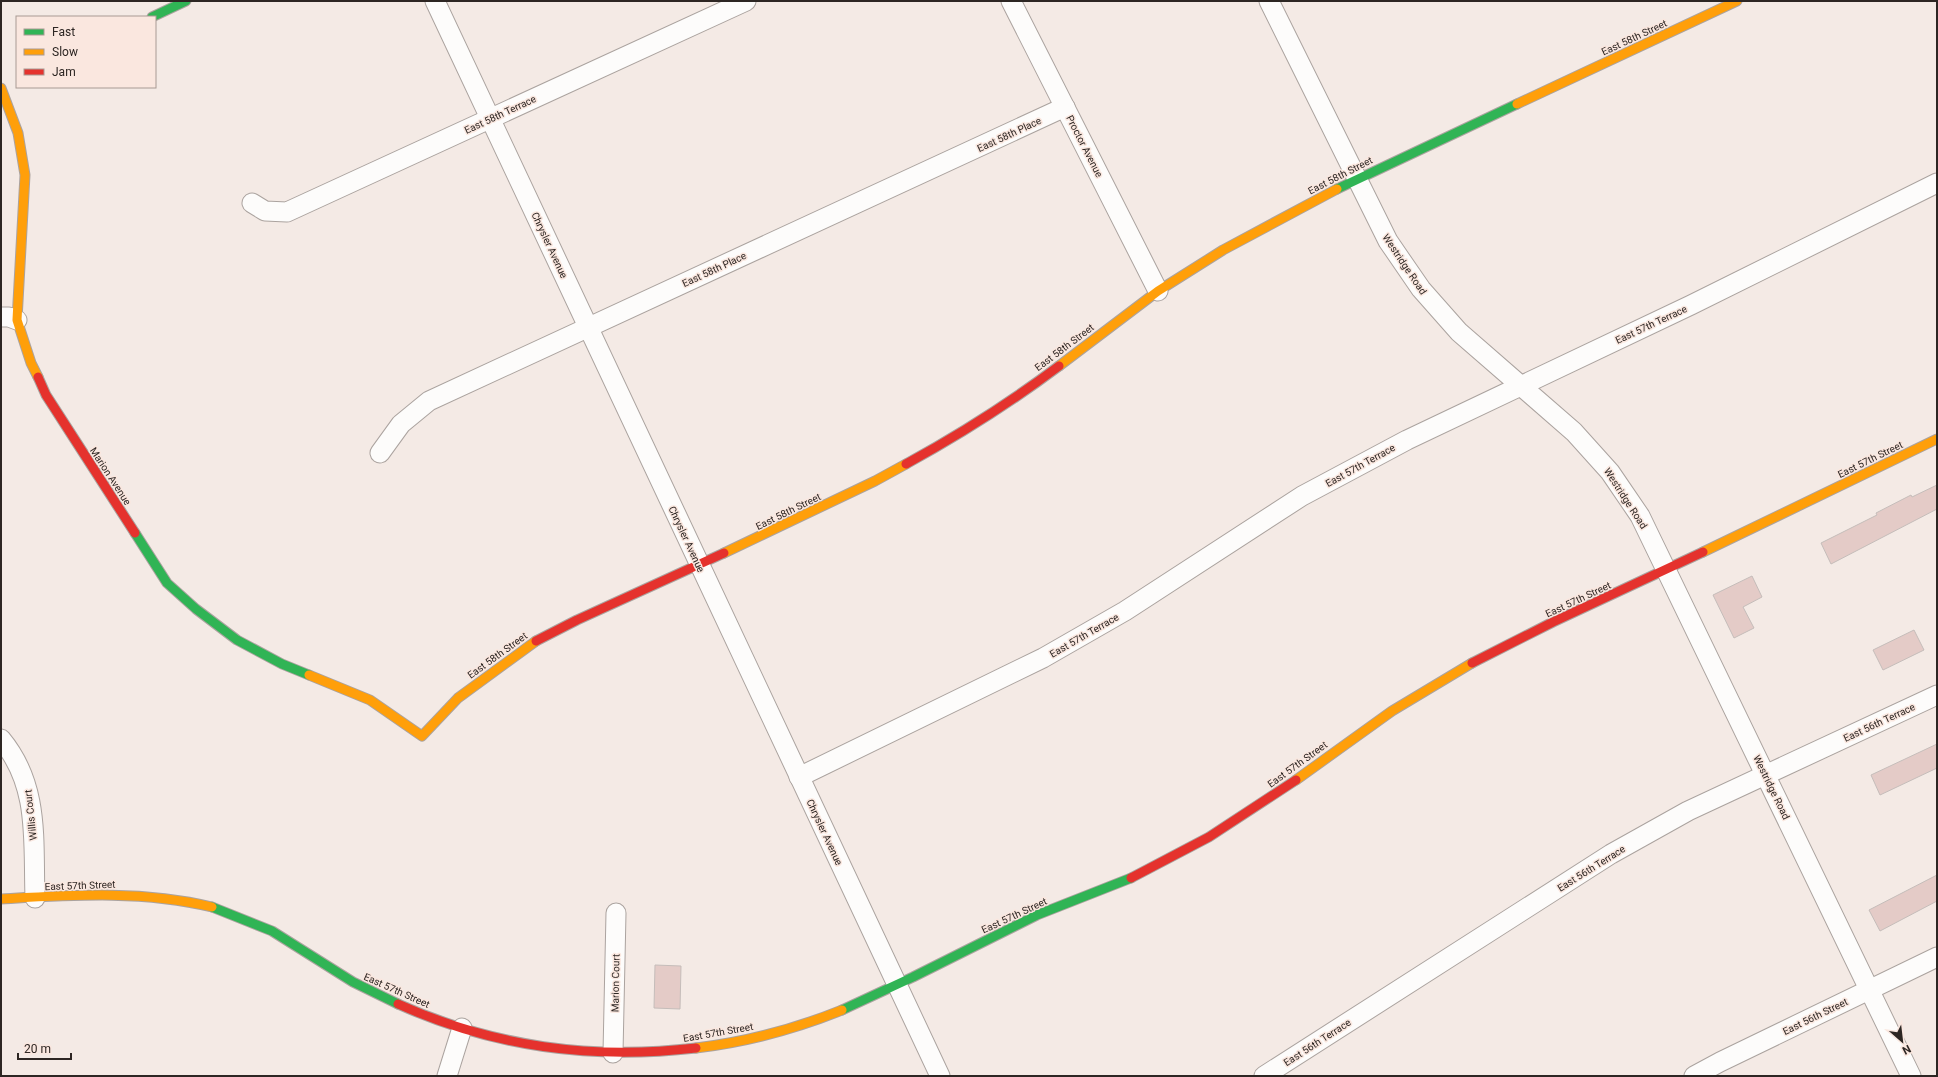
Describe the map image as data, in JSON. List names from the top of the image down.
{
  "streets": {
    "street": [
      "East 58th Street",
      "East 58th Terrace",
      "East 58th Place",
      "Proctor Avenue",
      "Chrysler Avenue",
      "Westridge Road",
      "East 57th Terrace",
      "East 57th Street",
      "Marion Avenue",
      "East 56th Terrace",
      "Willis Court",
      "Marion Court",
      "East 56th Street"
    ]
  },
  "crossings": [
    ["East 58th Street", "Proctor Avenue"],
    ["East 58th Street", "Chrysler Avenue"],
    ["East 58th Street", "Westridge Road"],
    ["East 58th Street", "Marion Avenue"],
    ["East 58th Terrace", "Chrysler Avenue"],
    ["East 58th Place", "Proctor Avenue"],
    ["East 58th Place", "Chrysler Avenue"],
    ["Chrysler Avenue", "East 57th Terrace"],
    ["Chrysler Avenue", "East 57th Street"],
    ["Westridge Road", "East 57th Terrace"],
    ["Westridge Road", "East 57th Street"],
    ["Westridge Road", "East 56th Terrace"],
    ["Westridge Road", "East 56th Street"],
    ["East 57th Street", "Willis Court"],
    ["East 57th Street", "Marion Court"]
  ],
  "legend": ["Fast", "Slow", "Jam"],
  "scale_bar": "20 m",
  "north": "bottom right"
}
